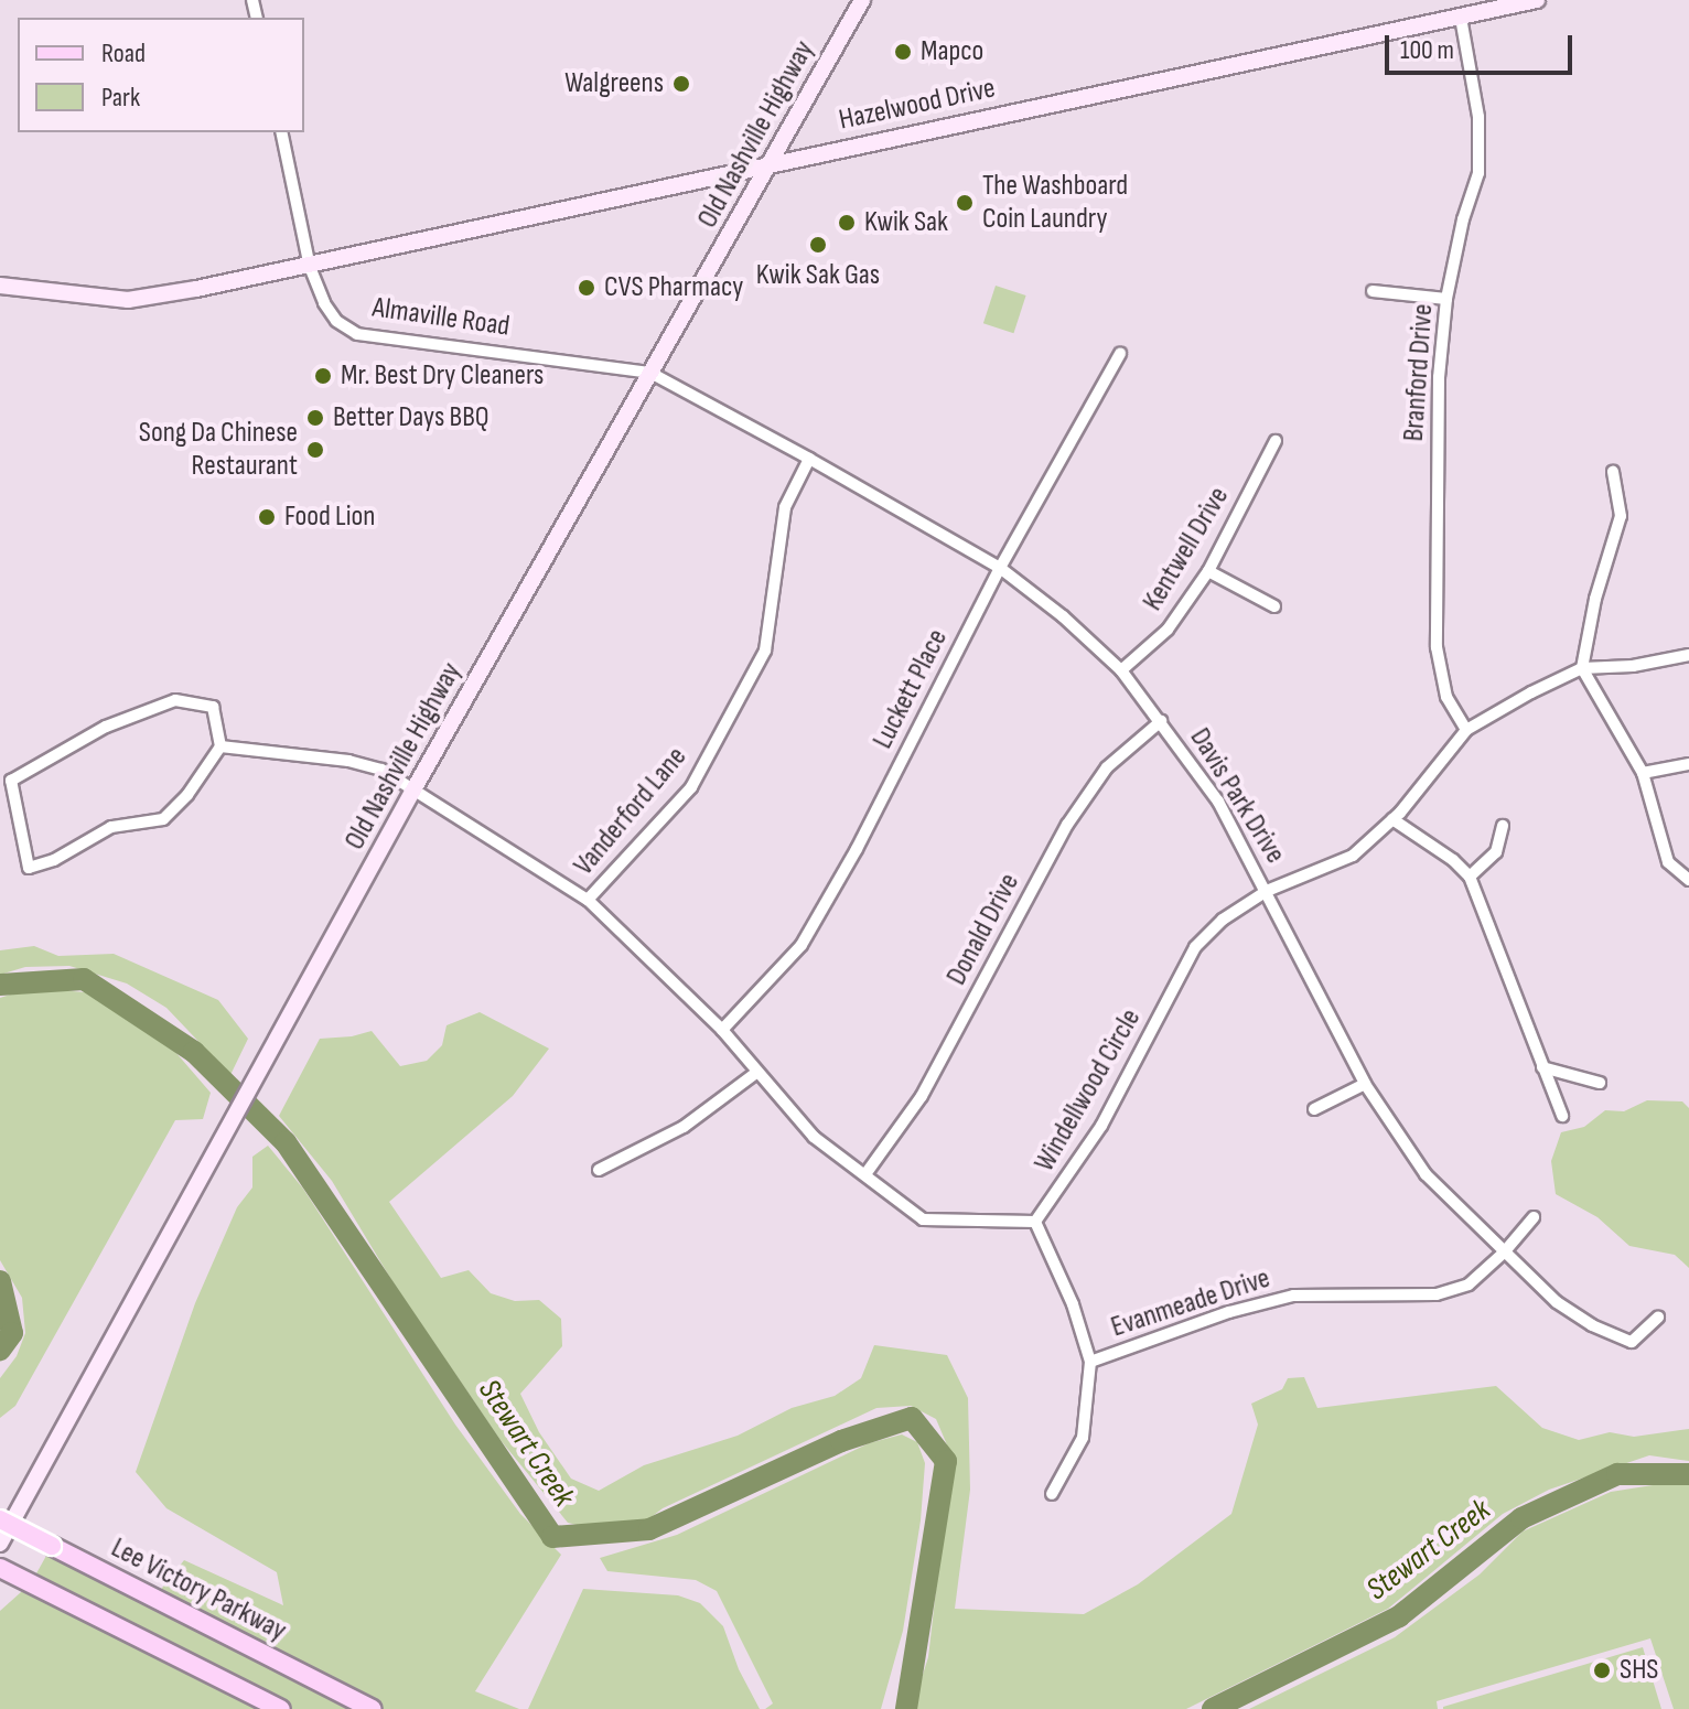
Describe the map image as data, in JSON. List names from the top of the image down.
{
  "streets": {
    "main road": ["Hazelwood Drive", "Old Nashville Highway", "Lee Victory Parkway"],
    "street": [
      "Almaville Road",
      "Branford Drive",
      "Kentwell Drive",
      "Luckett Place",
      "Davis Park Drive",
      "Vanderford Lane",
      "Donald Drive",
      "Windellwood Circle",
      "Evanmeade Drive"
    ]
  },
  "crossings": [
    ["Hazelwood Drive", "Old Nashville Highway"],
    ["Hazelwood Drive", "Almaville Road"],
    ["Hazelwood Drive", "Branford Drive"],
    ["Old Nashville Highway", "Almaville Road"],
    ["Old Nashville Highway", "Davis Park Drive"],
    ["Almaville Road", "Davis Park Drive"],
    ["Branford Drive", "Windellwood Circle"],
    ["Kentwell Drive", "Davis Park Drive"],
    ["Luckett Place", "Davis Park Drive"],
    ["Davis Park Drive", "Vanderford Lane"],
    ["Davis Park Drive", "Donald Drive"],
    ["Davis Park Drive", "Windellwood Circle"],
    ["Davis Park Drive", "Evanmeade Drive"]
  ],
  "water": ["Stewart Creek"],
  "places": [
    "Mapco",
    "Walgreens",
    "The Washboard Coin Laundry",
    "Kwik Sak",
    "Kwik Sak Gas",
    "CVS Pharmacy",
    "Mr. Best Dry Cleaners",
    "Better Days BBQ",
    "Song Da Chinese Restaurant",
    "Food Lion",
    "SHS"
  ],
  "legend": ["Road", "Park"],
  "scale_bar": "100 m"
}
